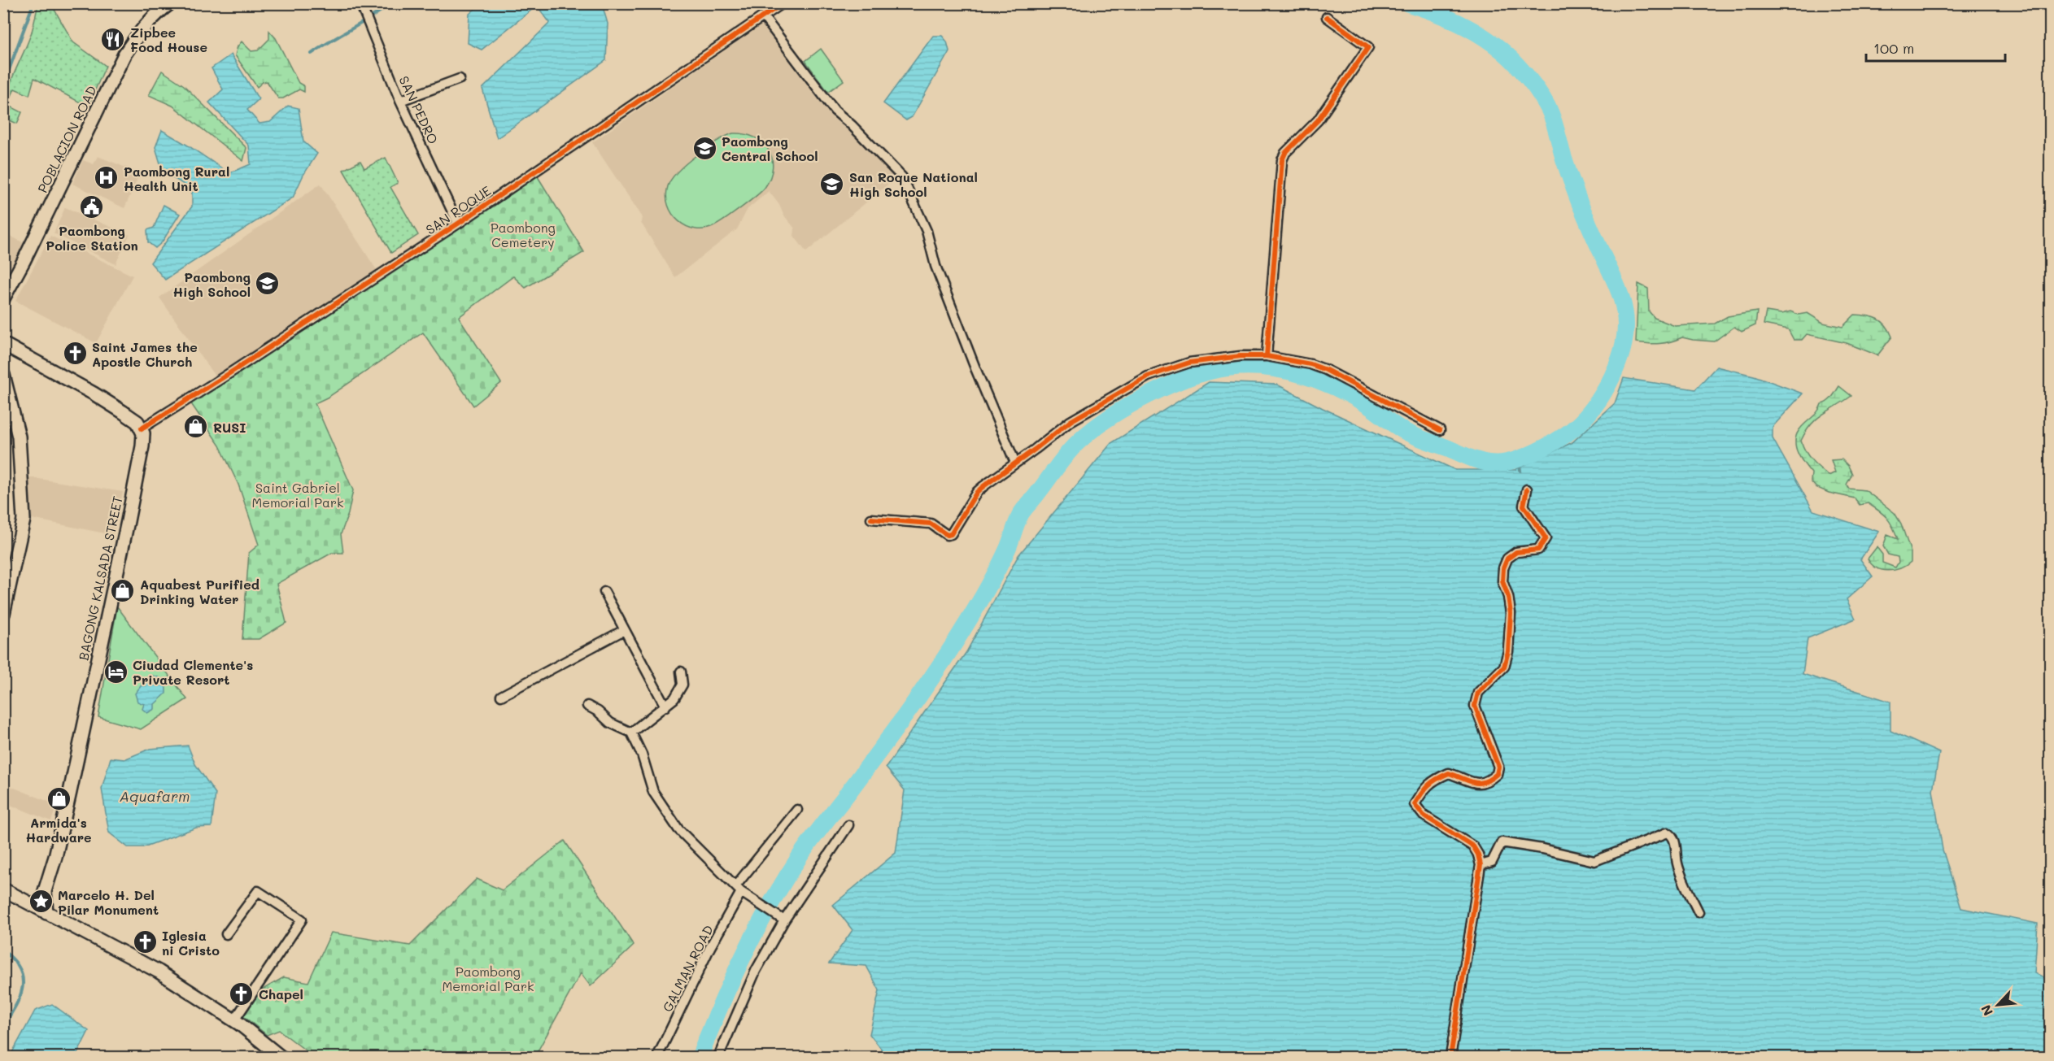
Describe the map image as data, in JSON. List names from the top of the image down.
{
  "streets": {
    "main road": ["POBLACION ROAD", "BAGONG KALSADA STREET"],
    "street": ["SAN PEDRO", "SAN ROQUE", "GALMAN ROAD"]
  },
  "crossings": [
    ["SAN PEDRO", "SAN ROQUE"],
    ["SAN ROQUE", "BAGONG KALSADA STREET"]
  ],
  "water": ["Aquafarm"],
  "parks": ["Paombong Cemetery", "Saint Gabriel Memorial Park", "Paombong Memorial Park"],
  "places": {
    "restaurant": ["Zipbee Food House"],
    "school or university": ["Paombong Central School", "San Roque National High School", "Paombong High School"],
    "hospital": ["Paombong Rural Health Unit"],
    "public building": ["Paombong Police Station"],
    "church": ["Saint James the Apostle Church", "Iglesia ni Cristo", "Chapel"],
    "shop": ["RUSI", "Aquabest Purified Drinking Water", "Armida's Hardware"],
    "hotel": ["Ciudad Clemente's Private Resort"],
    "place": ["Marcelo H. Del Pilar Monument"]
  },
  "scale_bar": "100 m",
  "north": "bottom left"
}
